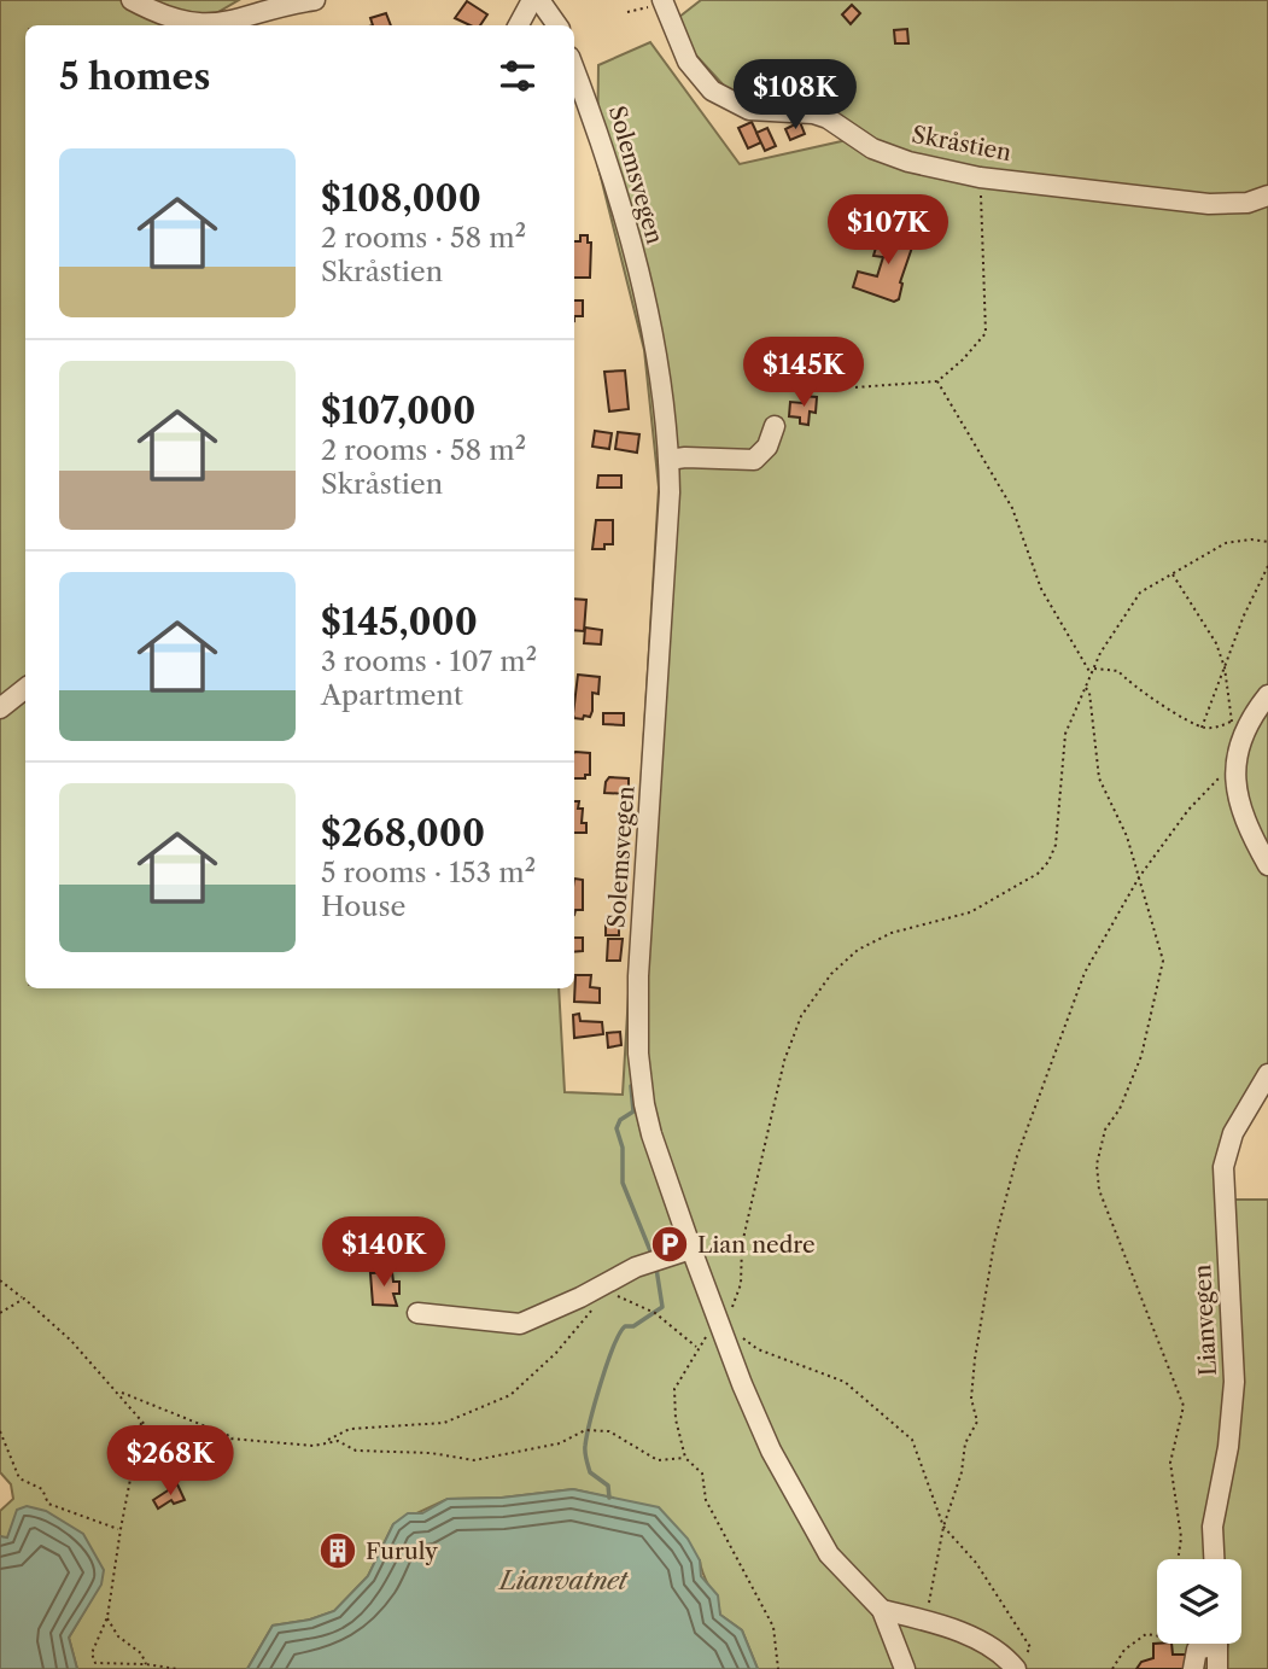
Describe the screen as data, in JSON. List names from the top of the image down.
{
  "streets": {
    "street": ["Skråstien", "Solemsvegen", "Lianvegen"]
  },
  "water": ["Lianvatnet"],
  "places": {
    "parking": ["Lian nedre"],
    "building": ["Furuly"]
  },
  "page": {
    "heading": "5 homes",
    "price": [
      "$108K",
      "$107K",
      "$145K",
      "$140K",
      "$268K"
    ],
    "list": [
      {
        "name": "$108,000",
        "note": "2 rooms · 58 m² · Skråstien"
      },
      {
        "name": "$107,000",
        "note": "2 rooms · 58 m² · Skråstien"
      },
      {
        "name": "$145,000",
        "note": "3 rooms · 107 m² · Apartment"
      },
      {
        "name": "$268,000",
        "note": "5 rooms · 153 m² · House"
      }
    ]
  }
}
